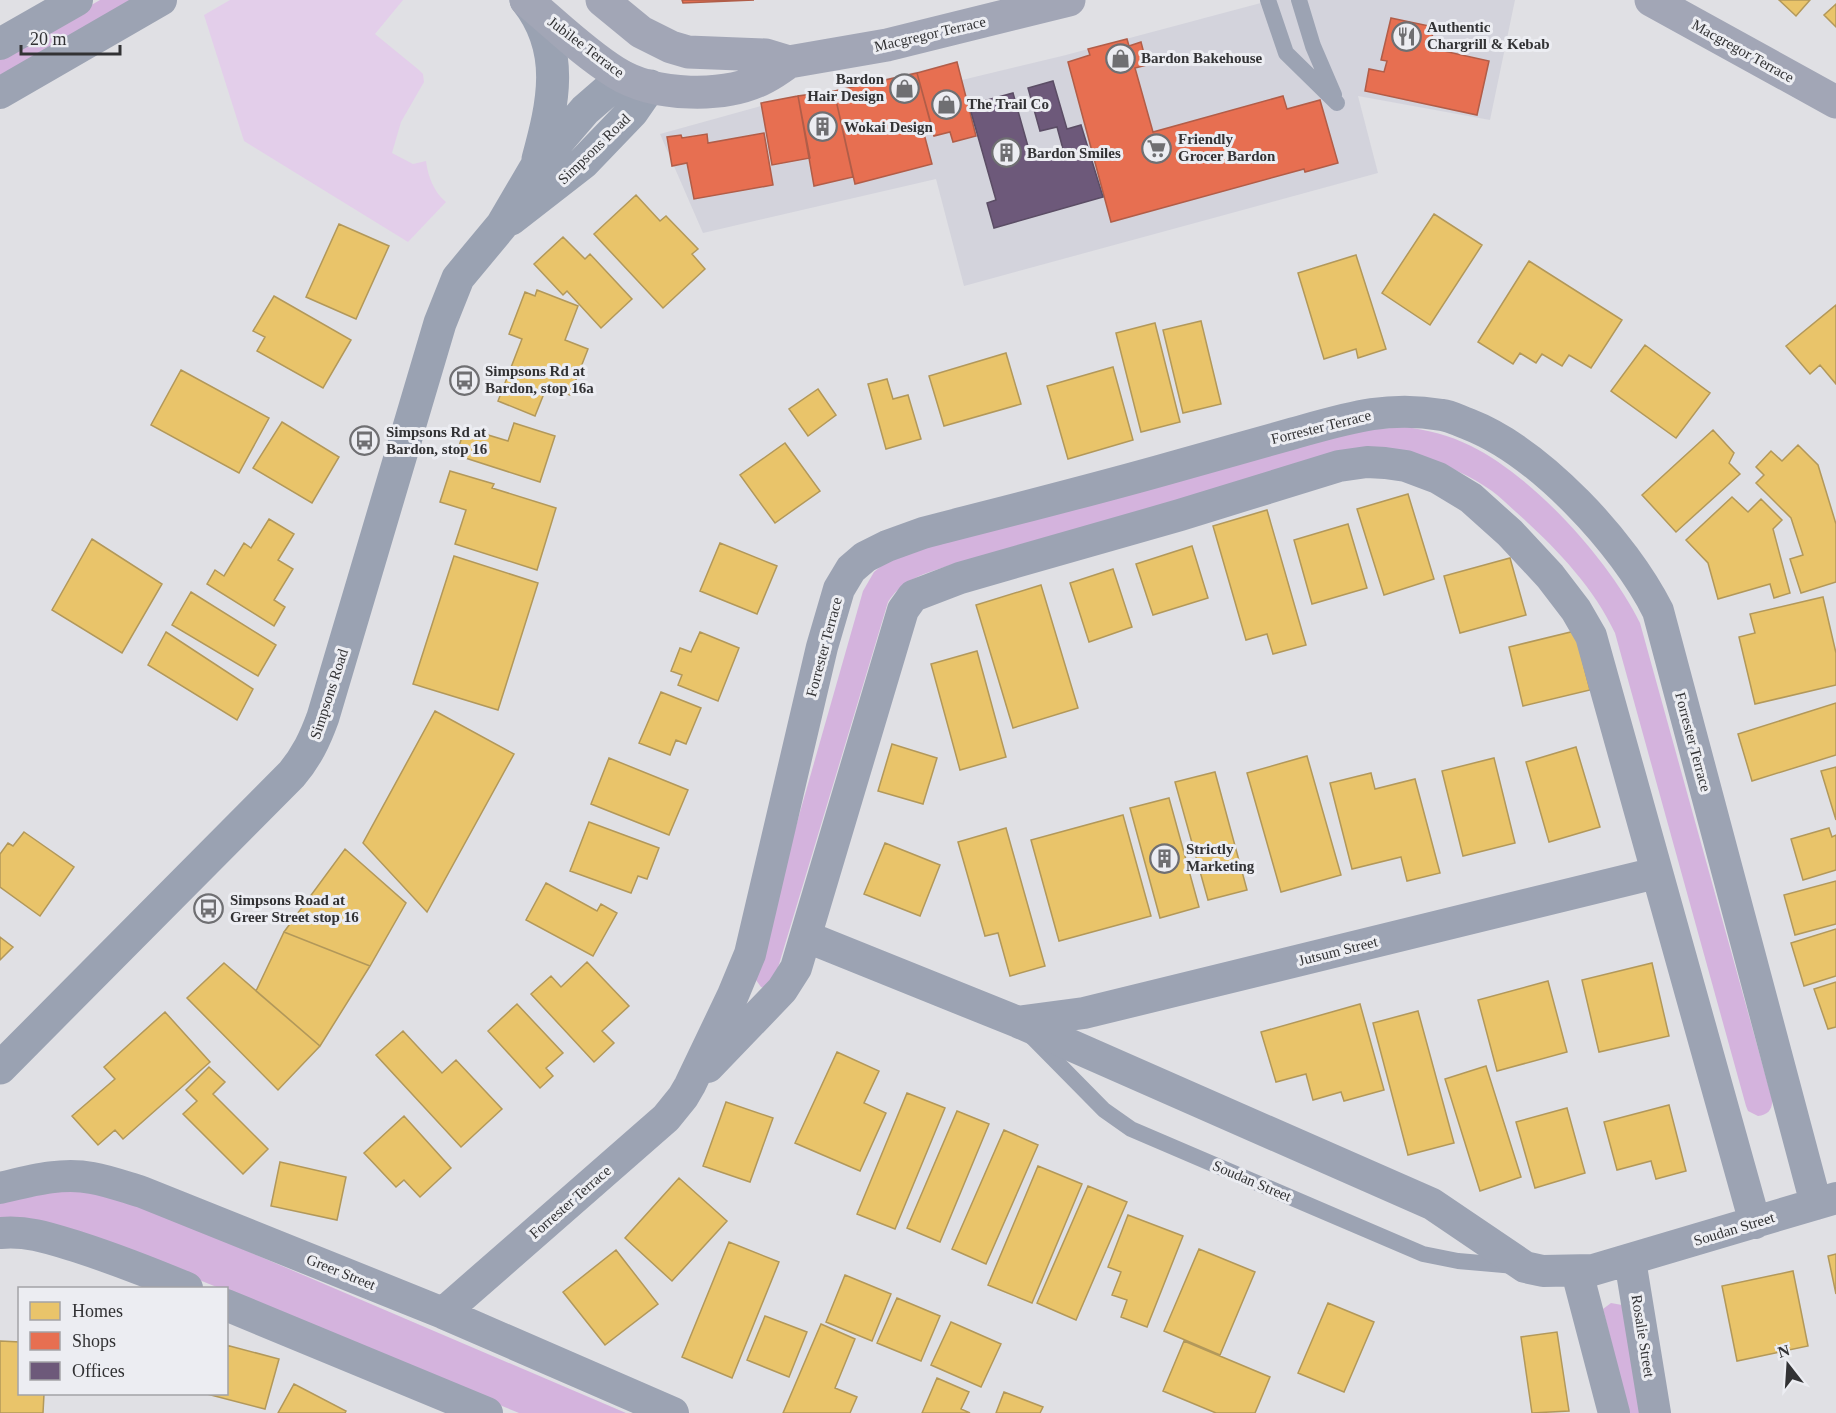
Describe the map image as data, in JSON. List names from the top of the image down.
{
  "streets": {
    "highway": ["Macgregor Terrace", "Jubilee Terrace"],
    "main road": ["Simpsons Road"],
    "street": [
      "Forrester Terrace",
      "Jutsum Street",
      "Soudan Street",
      "Greer Street",
      "Rosalie Street"
    ]
  },
  "crossings": [
    ["Macgregor Terrace", "Jubilee Terrace"],
    ["Macgregor Terrace", "Simpsons Road"],
    ["Jubilee Terrace", "Simpsons Road"],
    ["Forrester Terrace", "Jutsum Street"],
    ["Forrester Terrace", "Soudan Street"],
    ["Forrester Terrace", "Greer Street"],
    ["Jutsum Street", "Soudan Street"],
    ["Soudan Street", "Rosalie Street"]
  ],
  "places": {
    "restaurant": ["Authentic Chargrill & Kebab"],
    "shop": ["Bardon Bakehouse", "Bardon Hair Design", "The Trail Co"],
    "building": ["Wokai Design", "Bardon Smiles", "Strictly Marketing"],
    "supermarket": ["Friendly Grocer Bardon"],
    "bus stop": ["Simpsons Rd at Bardon, stop 16a", "Simpsons Rd at Bardon, stop 16", "Simpsons Road at Greer Street stop 16"]
  },
  "legend": ["Homes", "Shops", "Offices"],
  "scale_bar": "20 m",
  "north": "top"
}
